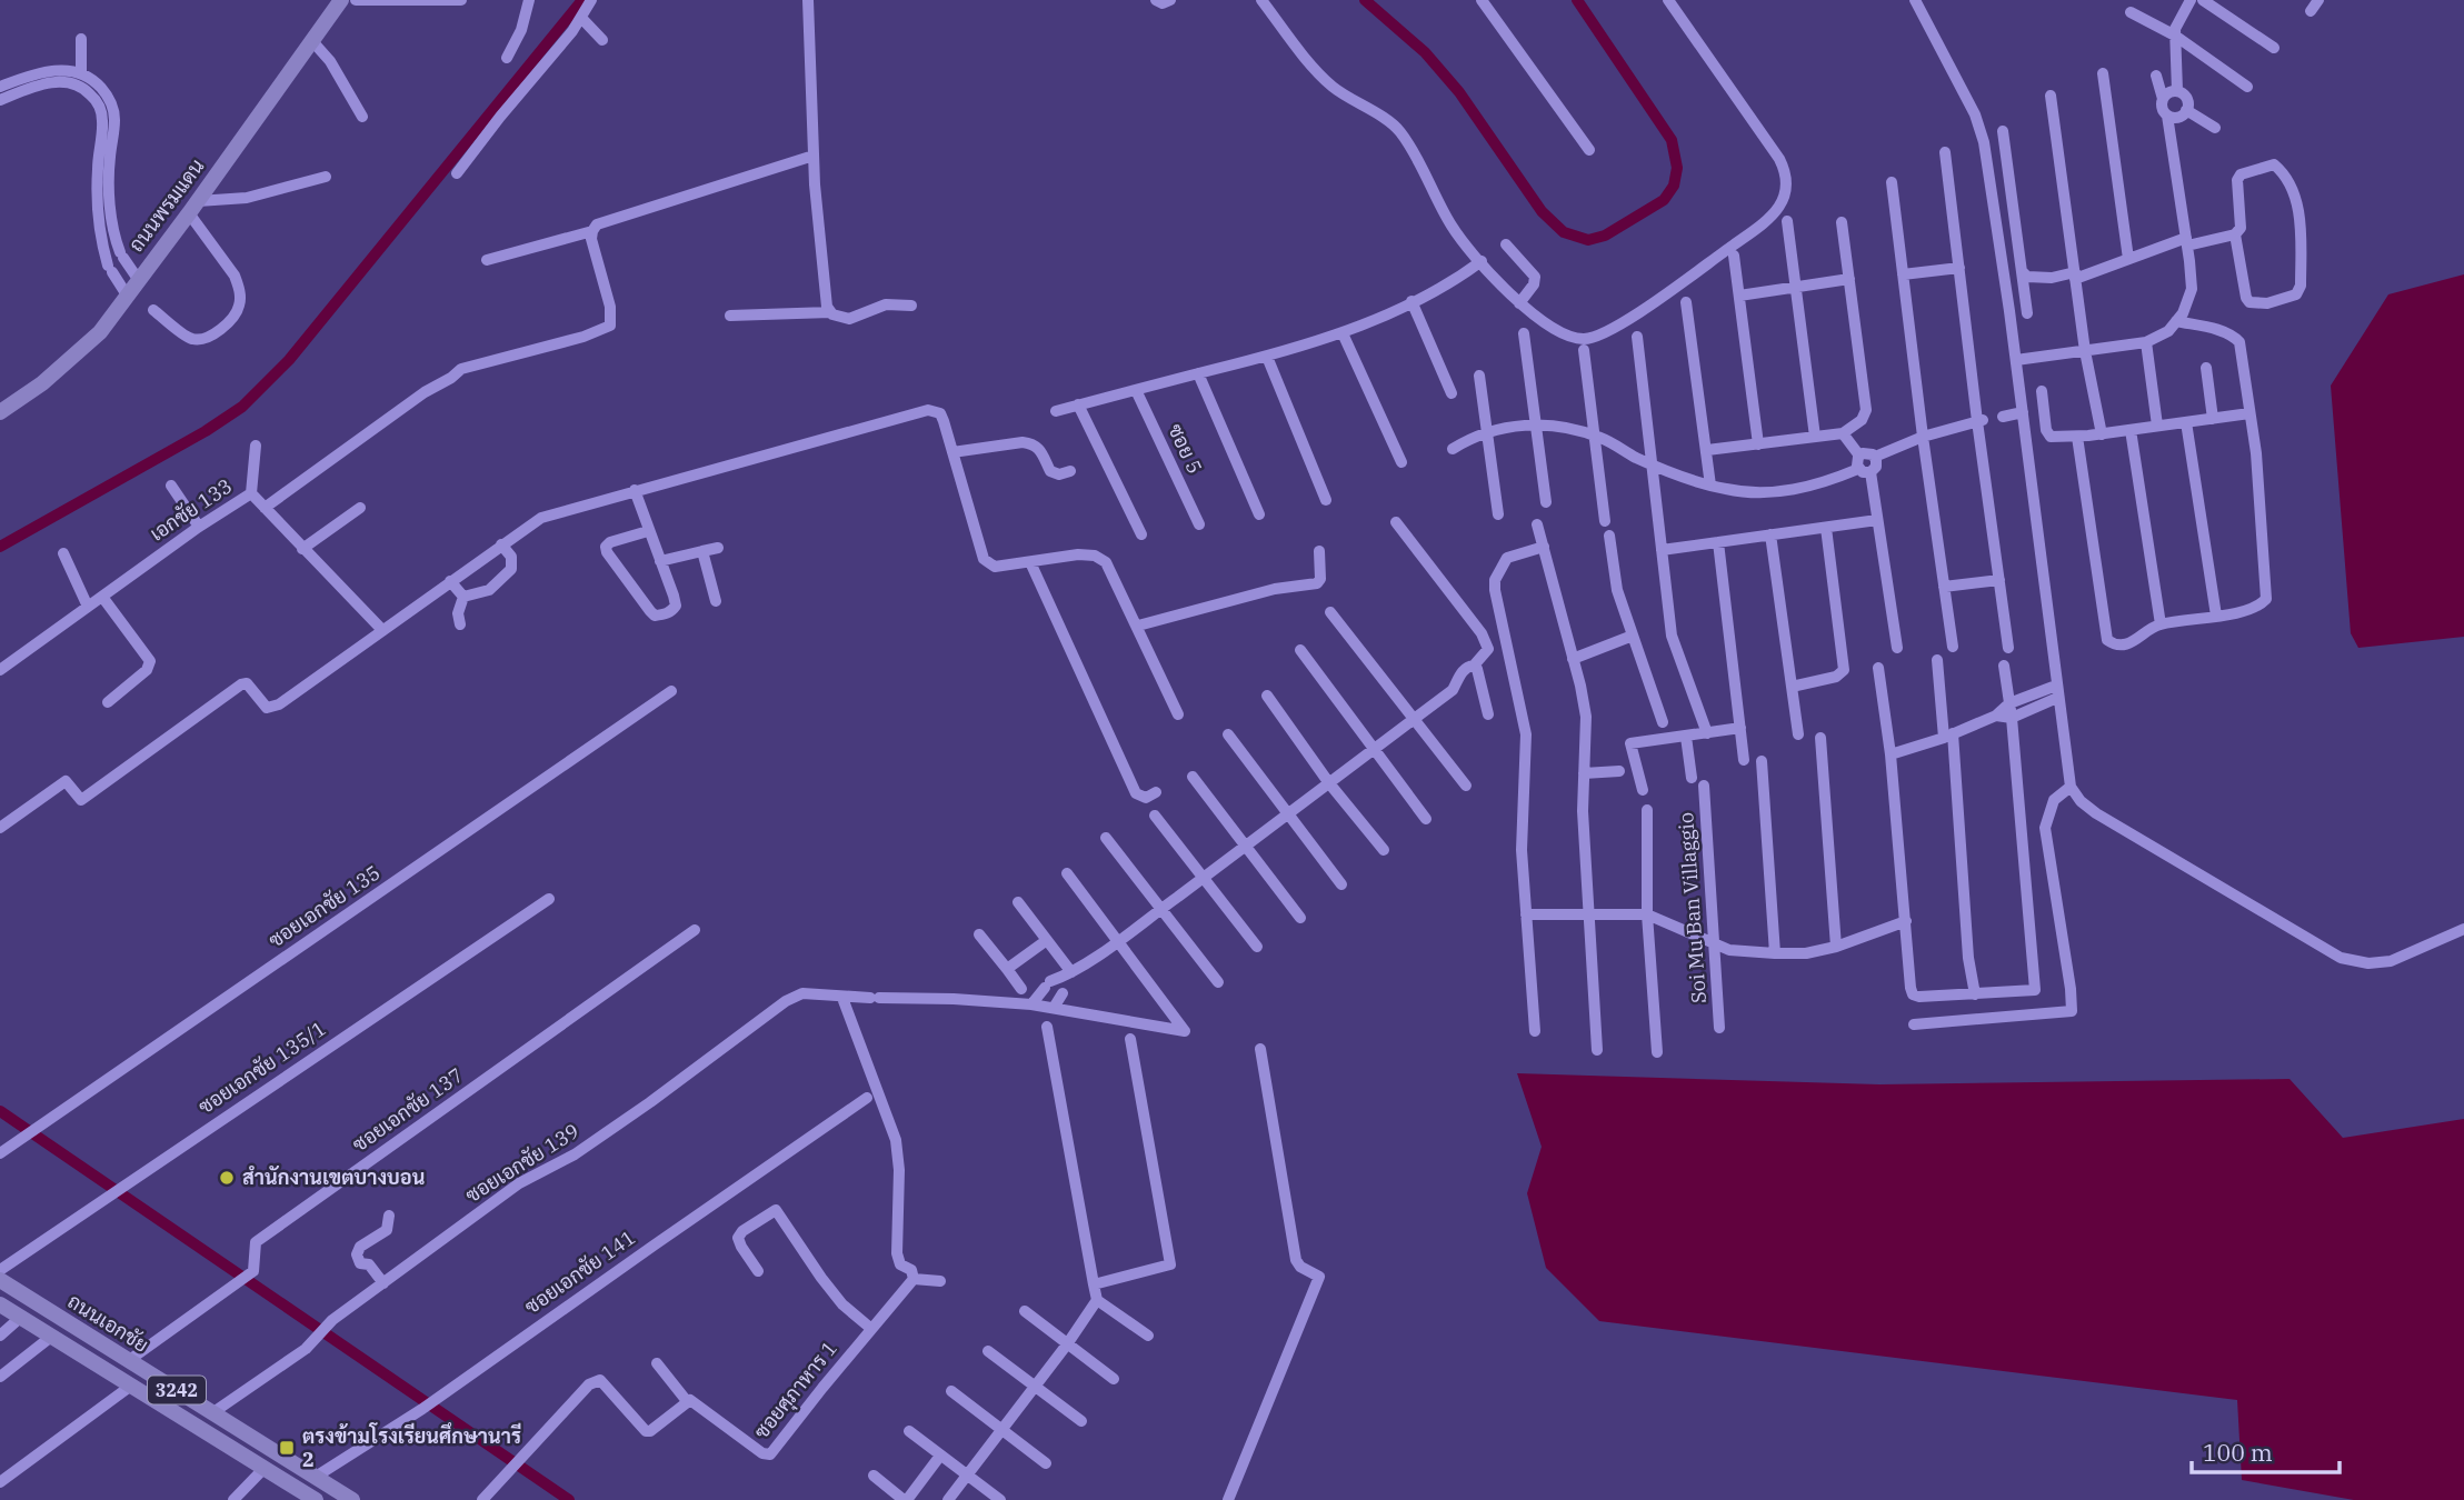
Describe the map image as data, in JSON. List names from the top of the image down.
{
  "streets": {
    "main road": ["ถนนพรมแดน", "ถนนเอกชัย", "3242"],
    "street": [
      "ซอย 5",
      "เอกชัย 133",
      "ซอยเอกชัย 135",
      "Soi Mu Ban Villaggio",
      "ซอยเอกชัย 135/1",
      "ซอยเอกชัย 137",
      "ซอยเอกชัย 139",
      "ซอยเอกชัย 141",
      "ซอยศุภาหาร 1"
    ]
  },
  "crossings": [
    ["ซอยเอกชัย 137", "ถนนเอกชัย"],
    ["ซอยเอกชัย 139", "ถนนเอกชัย"],
    ["ซอยเอกชัย 141", "ถนนเอกชัย"]
  ],
  "places": {
    "other": ["สำนักงานเขตบางบอน"],
    "transit": ["ตรงข้ามโรงเรียนศึกษานารี 2"]
  },
  "scale_bar": "100 m"
}
